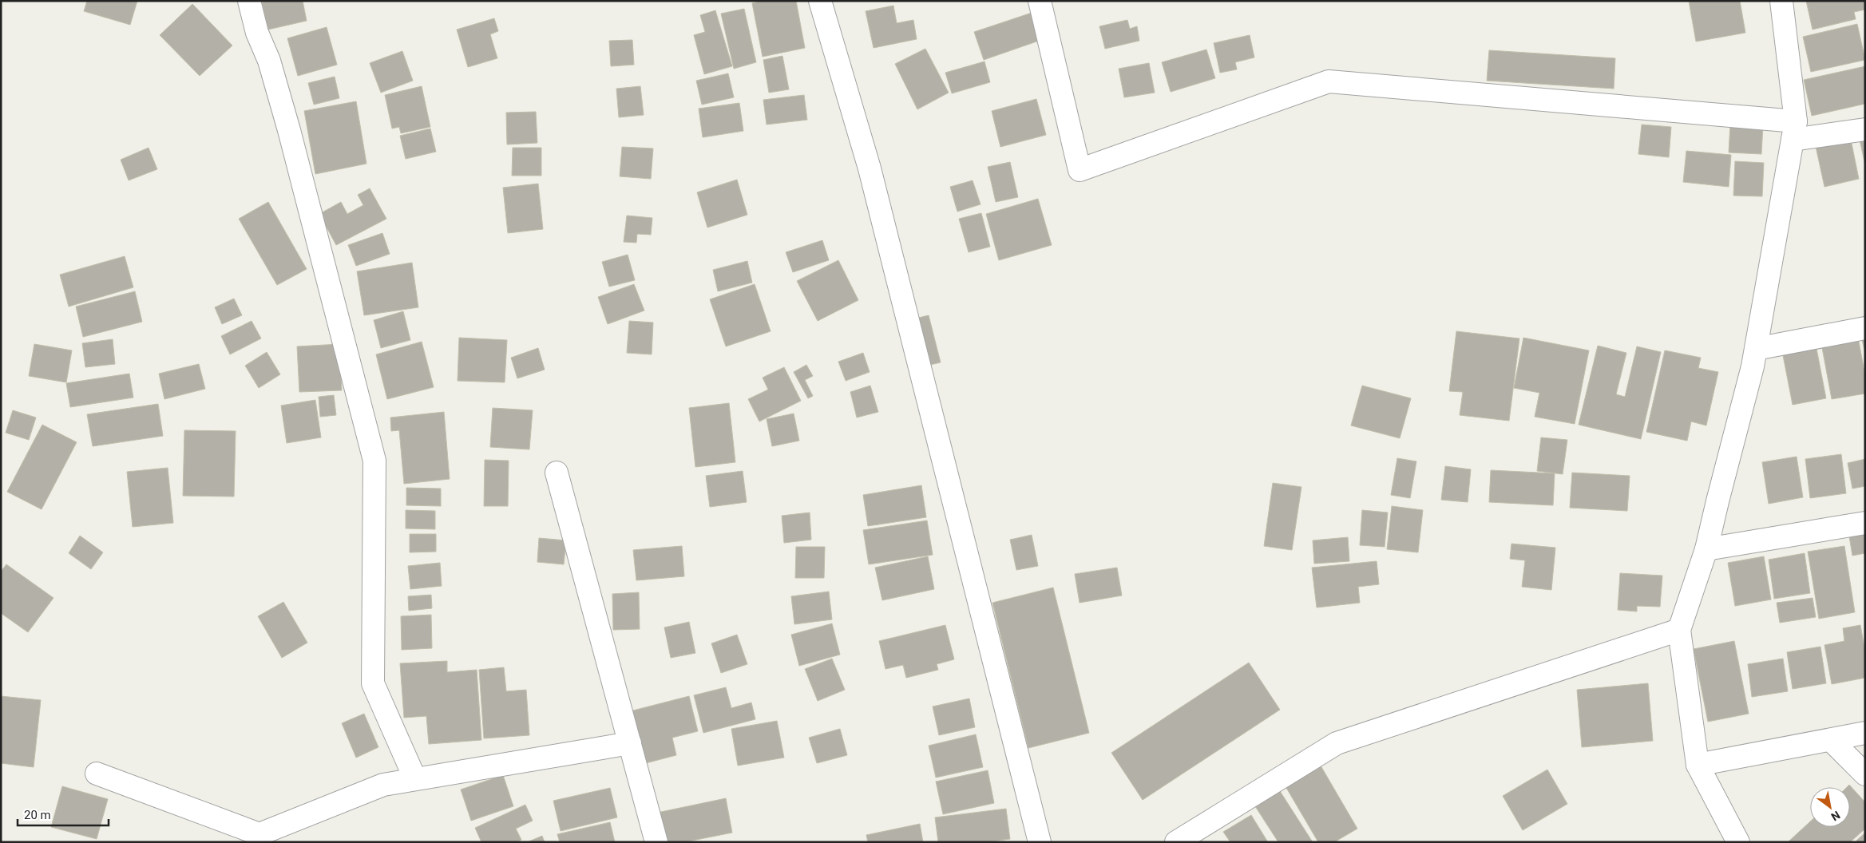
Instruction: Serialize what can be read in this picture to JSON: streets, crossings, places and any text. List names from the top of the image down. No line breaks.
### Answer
{"scale_bar":"20 m","north":"bottom right"}
